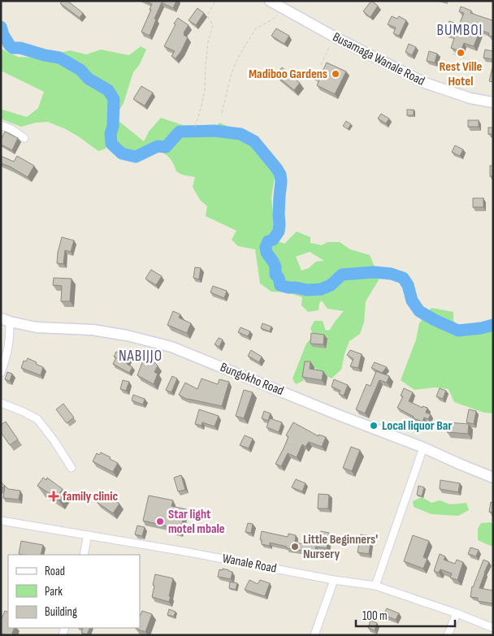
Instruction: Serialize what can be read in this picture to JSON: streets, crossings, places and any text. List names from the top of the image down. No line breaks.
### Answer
{"streets":{"street":["Busamaga Wanale Road","Bungokho Road","Wanale Road"]},"districts":["BUMBOI","NABIJJO"],"places":{"other":["Rest Ville Hotel","Madiboo Gardens","Local liquor Bar","Star light motel mbale","Little Beginners' Nursery"],"health":["family clinic"]},"legend":["Road","Park","Building"],"scale_bar":"100 m"}
